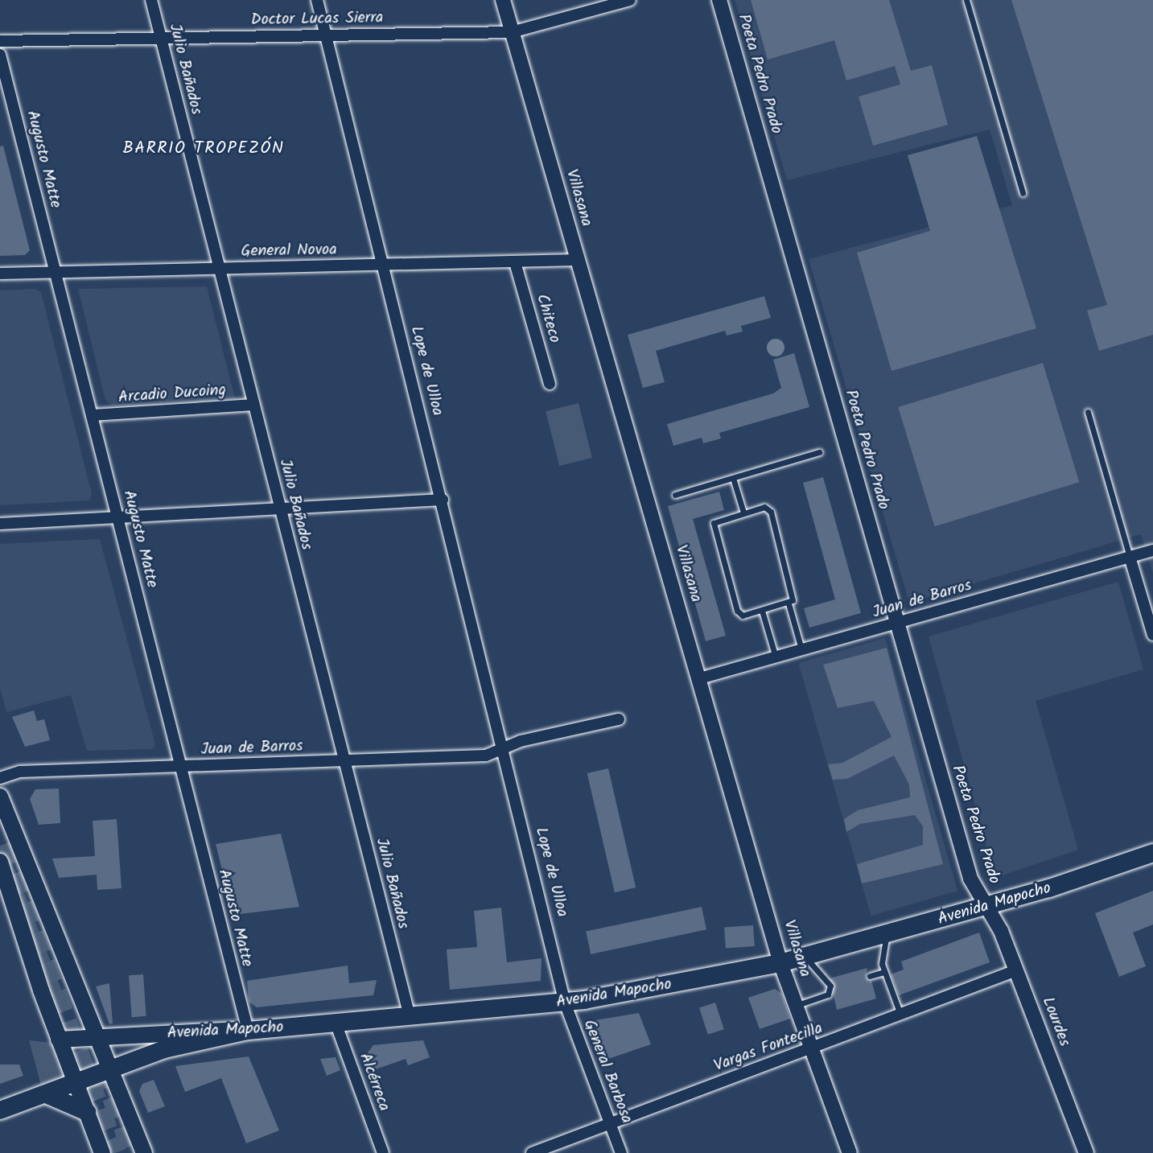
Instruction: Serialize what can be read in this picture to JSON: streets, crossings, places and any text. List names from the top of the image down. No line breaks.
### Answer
{"streets":{"main road":["Avenida Mapocho"],"street":["Doctor Lucas Sierra","Julio Bañados","Poeta Pedro Prado","Augusto Matte","Villasana","General Novoa","Chiteco","Lope de Ulloa","Arcadio Ducoing","Juan de Barros","Lourdes","Vargas Fontecilla","General Barbosa","Alcérreca"]},"crossings":[["Doctor Lucas Sierra","Julio Bañados"],["Doctor Lucas Sierra","Villasana"],["Doctor Lucas Sierra","Lope de Ulloa"],["Julio Bañados","General Novoa"],["Julio Bañados","Arcadio Ducoing"],["Julio Bañados","Juan de Barros"],["Julio Bañados","Avenida Mapocho"],["Poeta Pedro Prado","Juan de Barros"],["Poeta Pedro Prado","Avenida Mapocho"],["Poeta Pedro Prado","Lourdes"],["Augusto Matte","General Novoa"],["Augusto Matte","Arcadio Ducoing"],["Augusto Matte","Juan de Barros"],["Augusto Matte","Avenida Mapocho"],["Villasana","General Novoa"],["Villasana","Juan de Barros"],["Villasana","Avenida Mapocho"],["Villasana","Vargas Fontecilla"],["General Novoa","Chiteco"],["General Novoa","Lope de Ulloa"],["Lope de Ulloa","Juan de Barros"],["Lope de Ulloa","Avenida Mapocho"],["Lope de Ulloa","General Barbosa"],["Avenida Mapocho","Lourdes"],["Avenida Mapocho","General Barbosa"],["Avenida Mapocho","Alcérreca"],["Lourdes","Vargas Fontecilla"],["Vargas Fontecilla","General Barbosa"]],"districts":["BARRIO TROPEZÓN"]}
